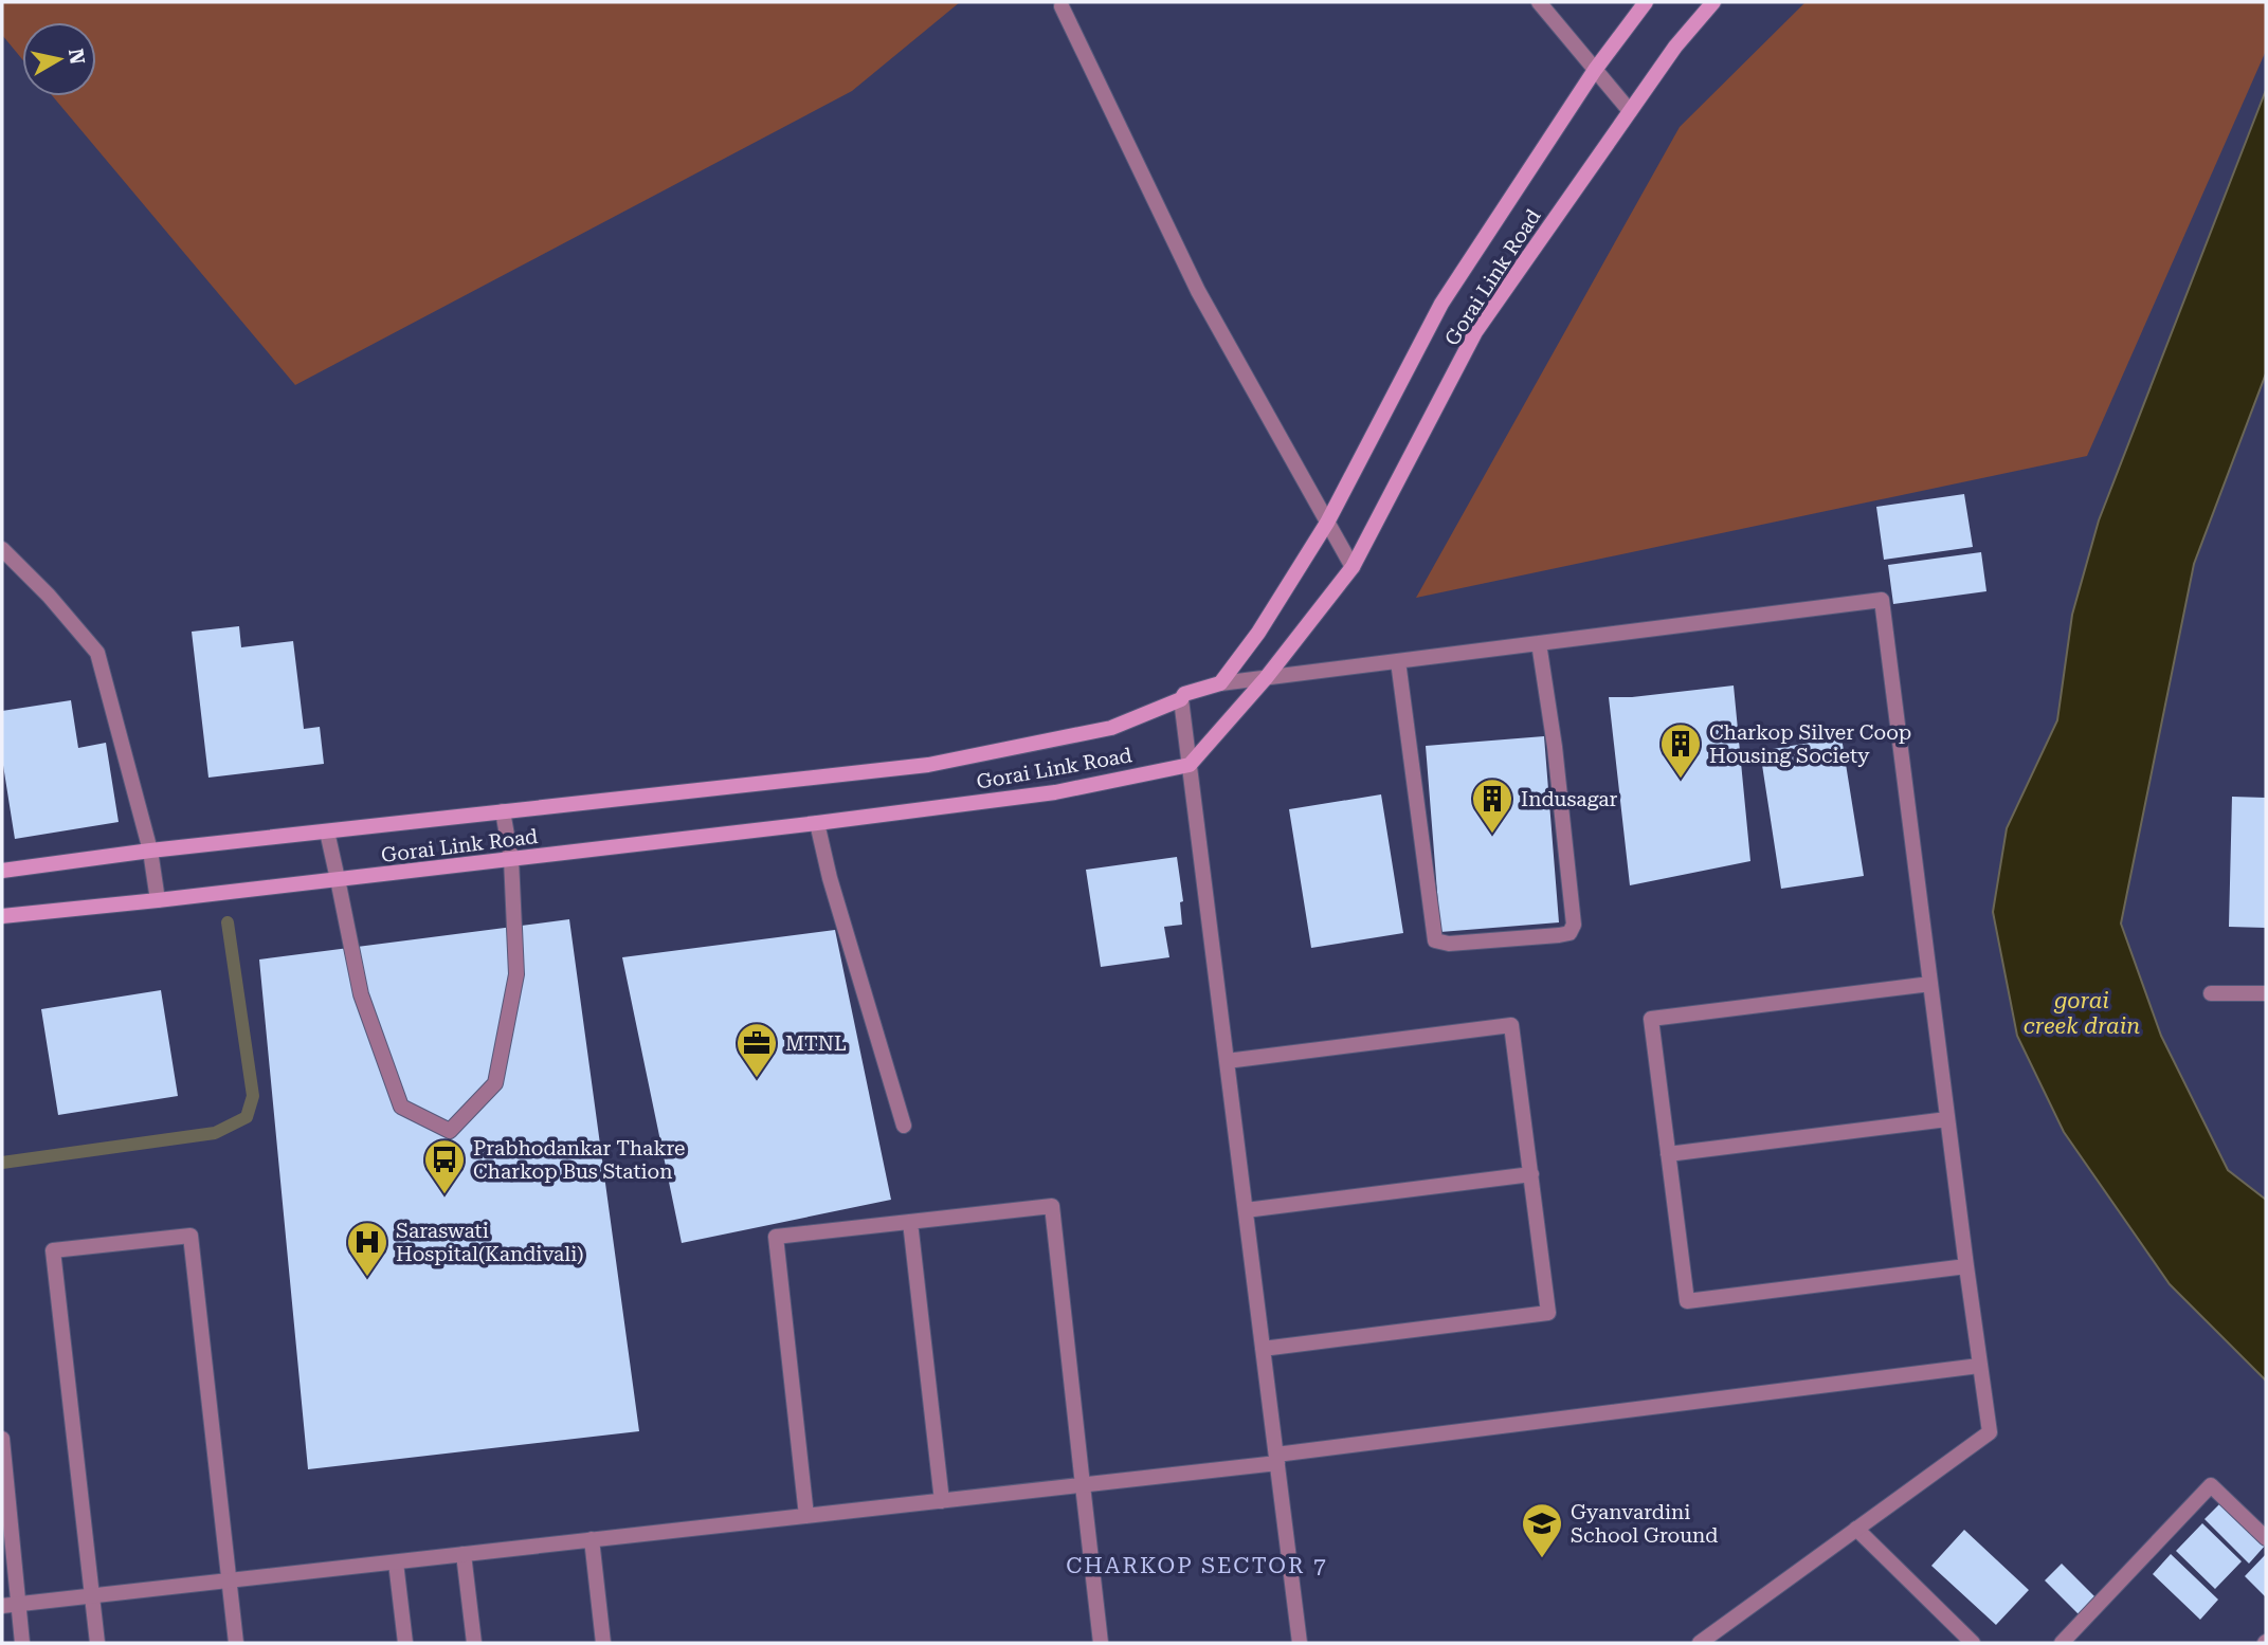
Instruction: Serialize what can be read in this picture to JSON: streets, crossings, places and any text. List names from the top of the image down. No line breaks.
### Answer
{"streets":{"main road":["Gorai Link Road"]},"districts":["CHARKOP SECTOR 7"],"water":["gorai creek drain"],"places":{"building":["Charkop Silver Coop Housing Society","Indusagar"],"office":["MTNL"],"bus stop":["Prabhodankar Thakre Charkop Bus Station"],"hospital":["Saraswati Hospital(Kandivali)"],"school or university":["Gyanvardini School Ground"]},"north":"right"}
